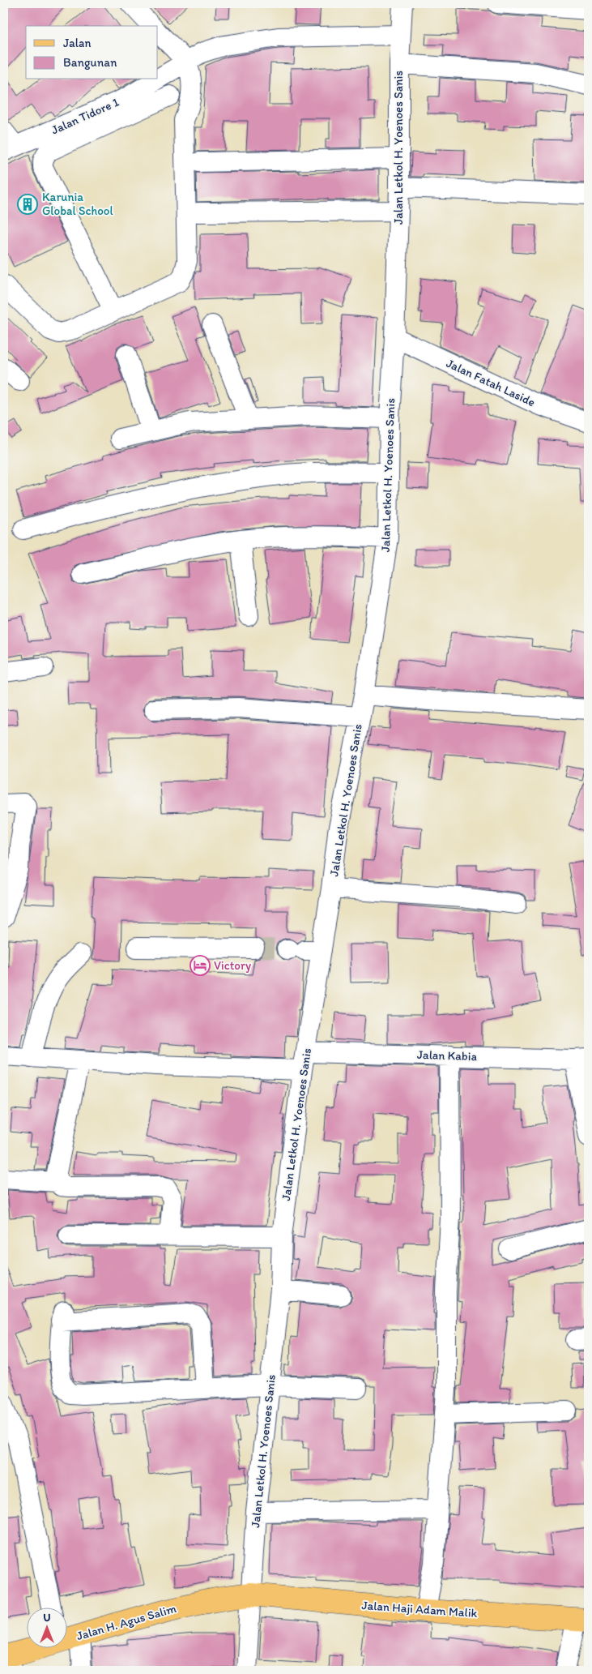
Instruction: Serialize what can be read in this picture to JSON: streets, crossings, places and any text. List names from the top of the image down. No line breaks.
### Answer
{"streets":{"main road":["Jalan Haji Adam Malik","Jalan H. Agus Salim"],"street":["Jalan Tidore 1","Jalan Letkol H. Yoenoes Sanis","Jalan Fatah Laside","Jalan Kabia"]},"crossings":[["Jalan Tidore 1","Jalan Letkol H. Yoenoes Sanis"],["Jalan Letkol H. Yoenoes Sanis","Jalan Fatah Laside"],["Jalan Letkol H. Yoenoes Sanis","Jalan Kabia"],["Jalan Letkol H. Yoenoes Sanis","Jalan Haji Adam Malik"],["Jalan Letkol H. Yoenoes Sanis","Jalan H. Agus Salim"],["Jalan Haji Adam Malik","Jalan H. Agus Salim"]],"places":{"building":["Karunia Global School"],"hotel":["Victory"]},"legend":["Jalan","Bangunan"],"north":"top"}
